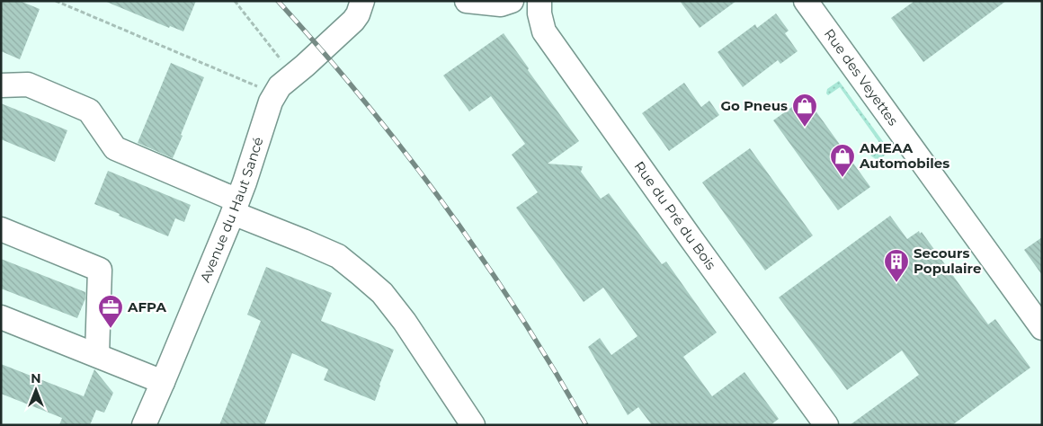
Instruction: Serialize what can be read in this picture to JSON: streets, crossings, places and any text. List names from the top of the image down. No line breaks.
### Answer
{"streets":{"street":["Rue des Veyettes","Avenue du Haut Sancé","Rue du Pré du Bois"]},"places":{"shop":["Go Pneus","AMEAA Automobiles"],"building":["Secours Populaire"],"office":["AFPA"]},"north":"top"}
